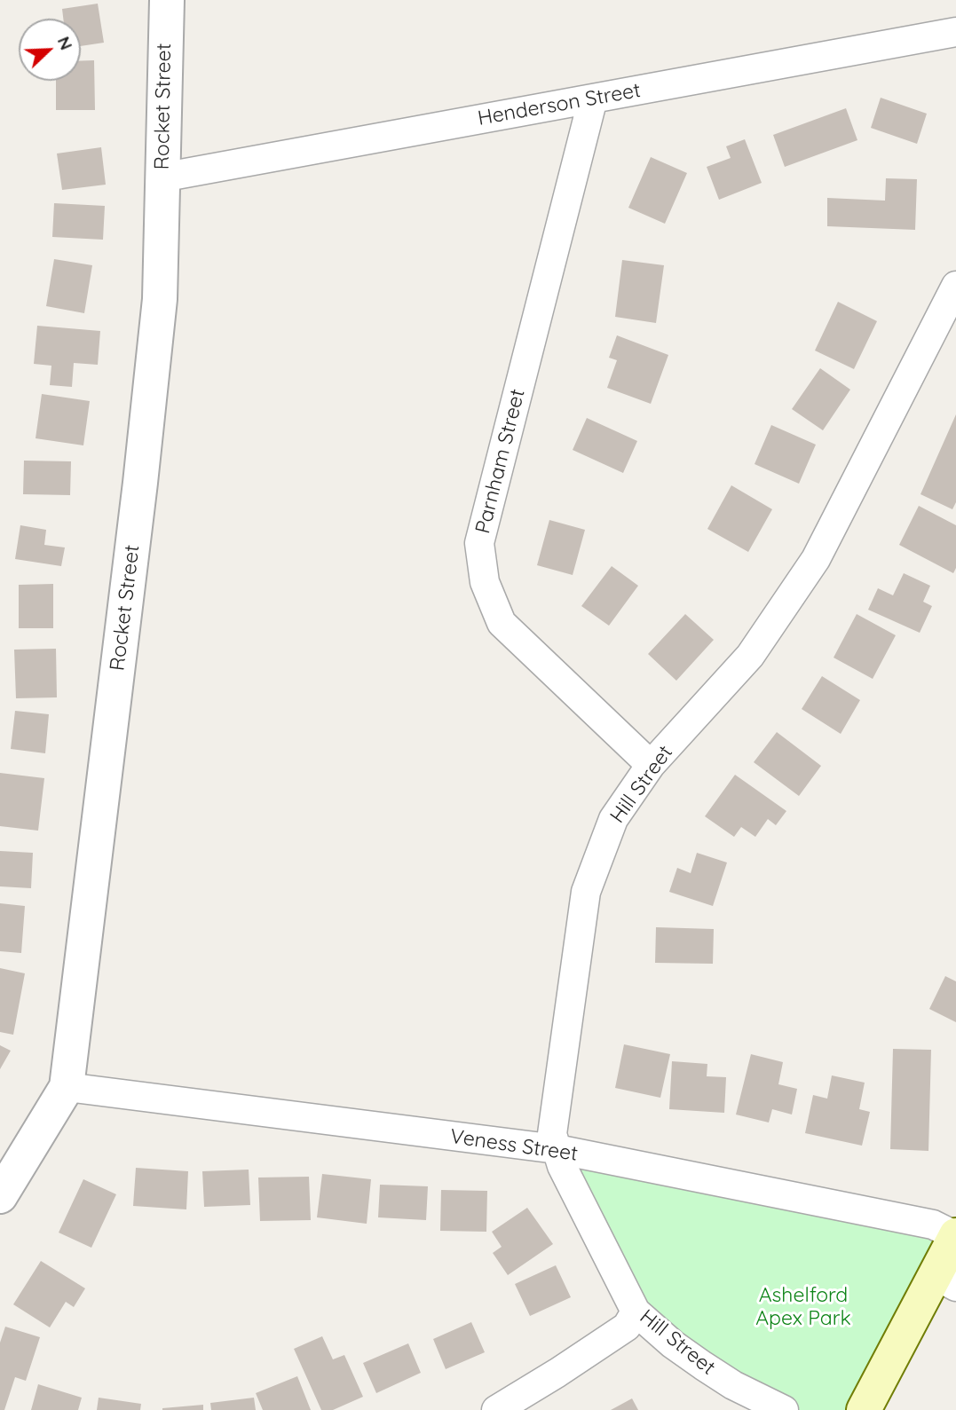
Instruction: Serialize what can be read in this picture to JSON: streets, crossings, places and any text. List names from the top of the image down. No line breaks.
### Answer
{"streets":{"street":["Henderson Street","Rocket Street","Parnham Street","Hill Street","Veness Street"]},"crossings":[["Henderson Street","Rocket Street"],["Henderson Street","Parnham Street"],["Rocket Street","Veness Street"],["Parnham Street","Hill Street"],["Hill Street","Veness Street"]],"parks":["Ashelford Apex Park"],"north":"top right"}
